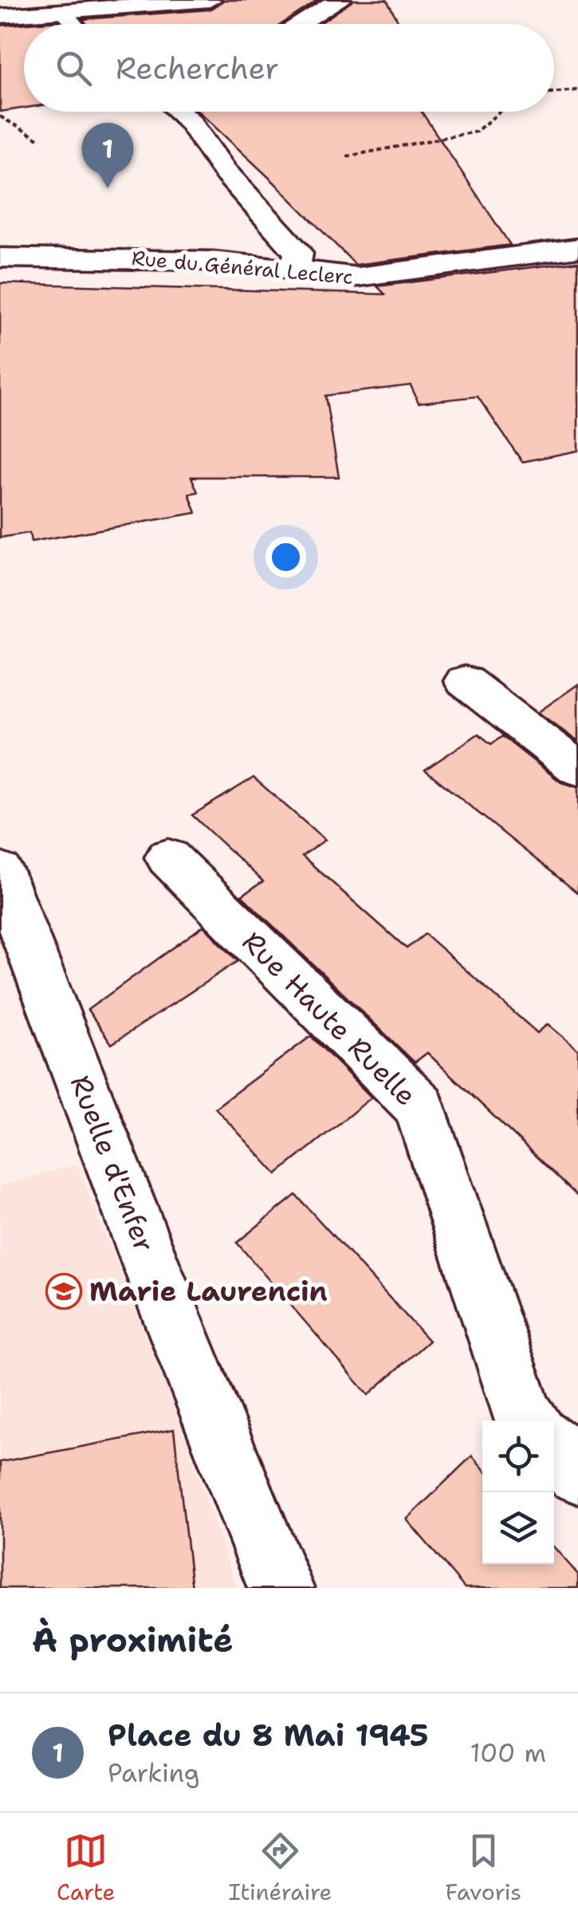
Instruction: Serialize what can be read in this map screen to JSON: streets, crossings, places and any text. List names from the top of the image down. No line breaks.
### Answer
{"streets":{"street":["Rue du Général Leclerc","Rue Haute Ruelle","Ruelle d'Enfer"]},"places":{"school or university":["Marie Laurencin"]},"page":{"search":"Rechercher","pins":"1","heading":"À proximité","list":[{"mark":"1","name":"Place du 8 Mai 1945","note":"Parking","value":"100 m"}],"nav":["Carte","Itinéraire","Favoris"]}}
